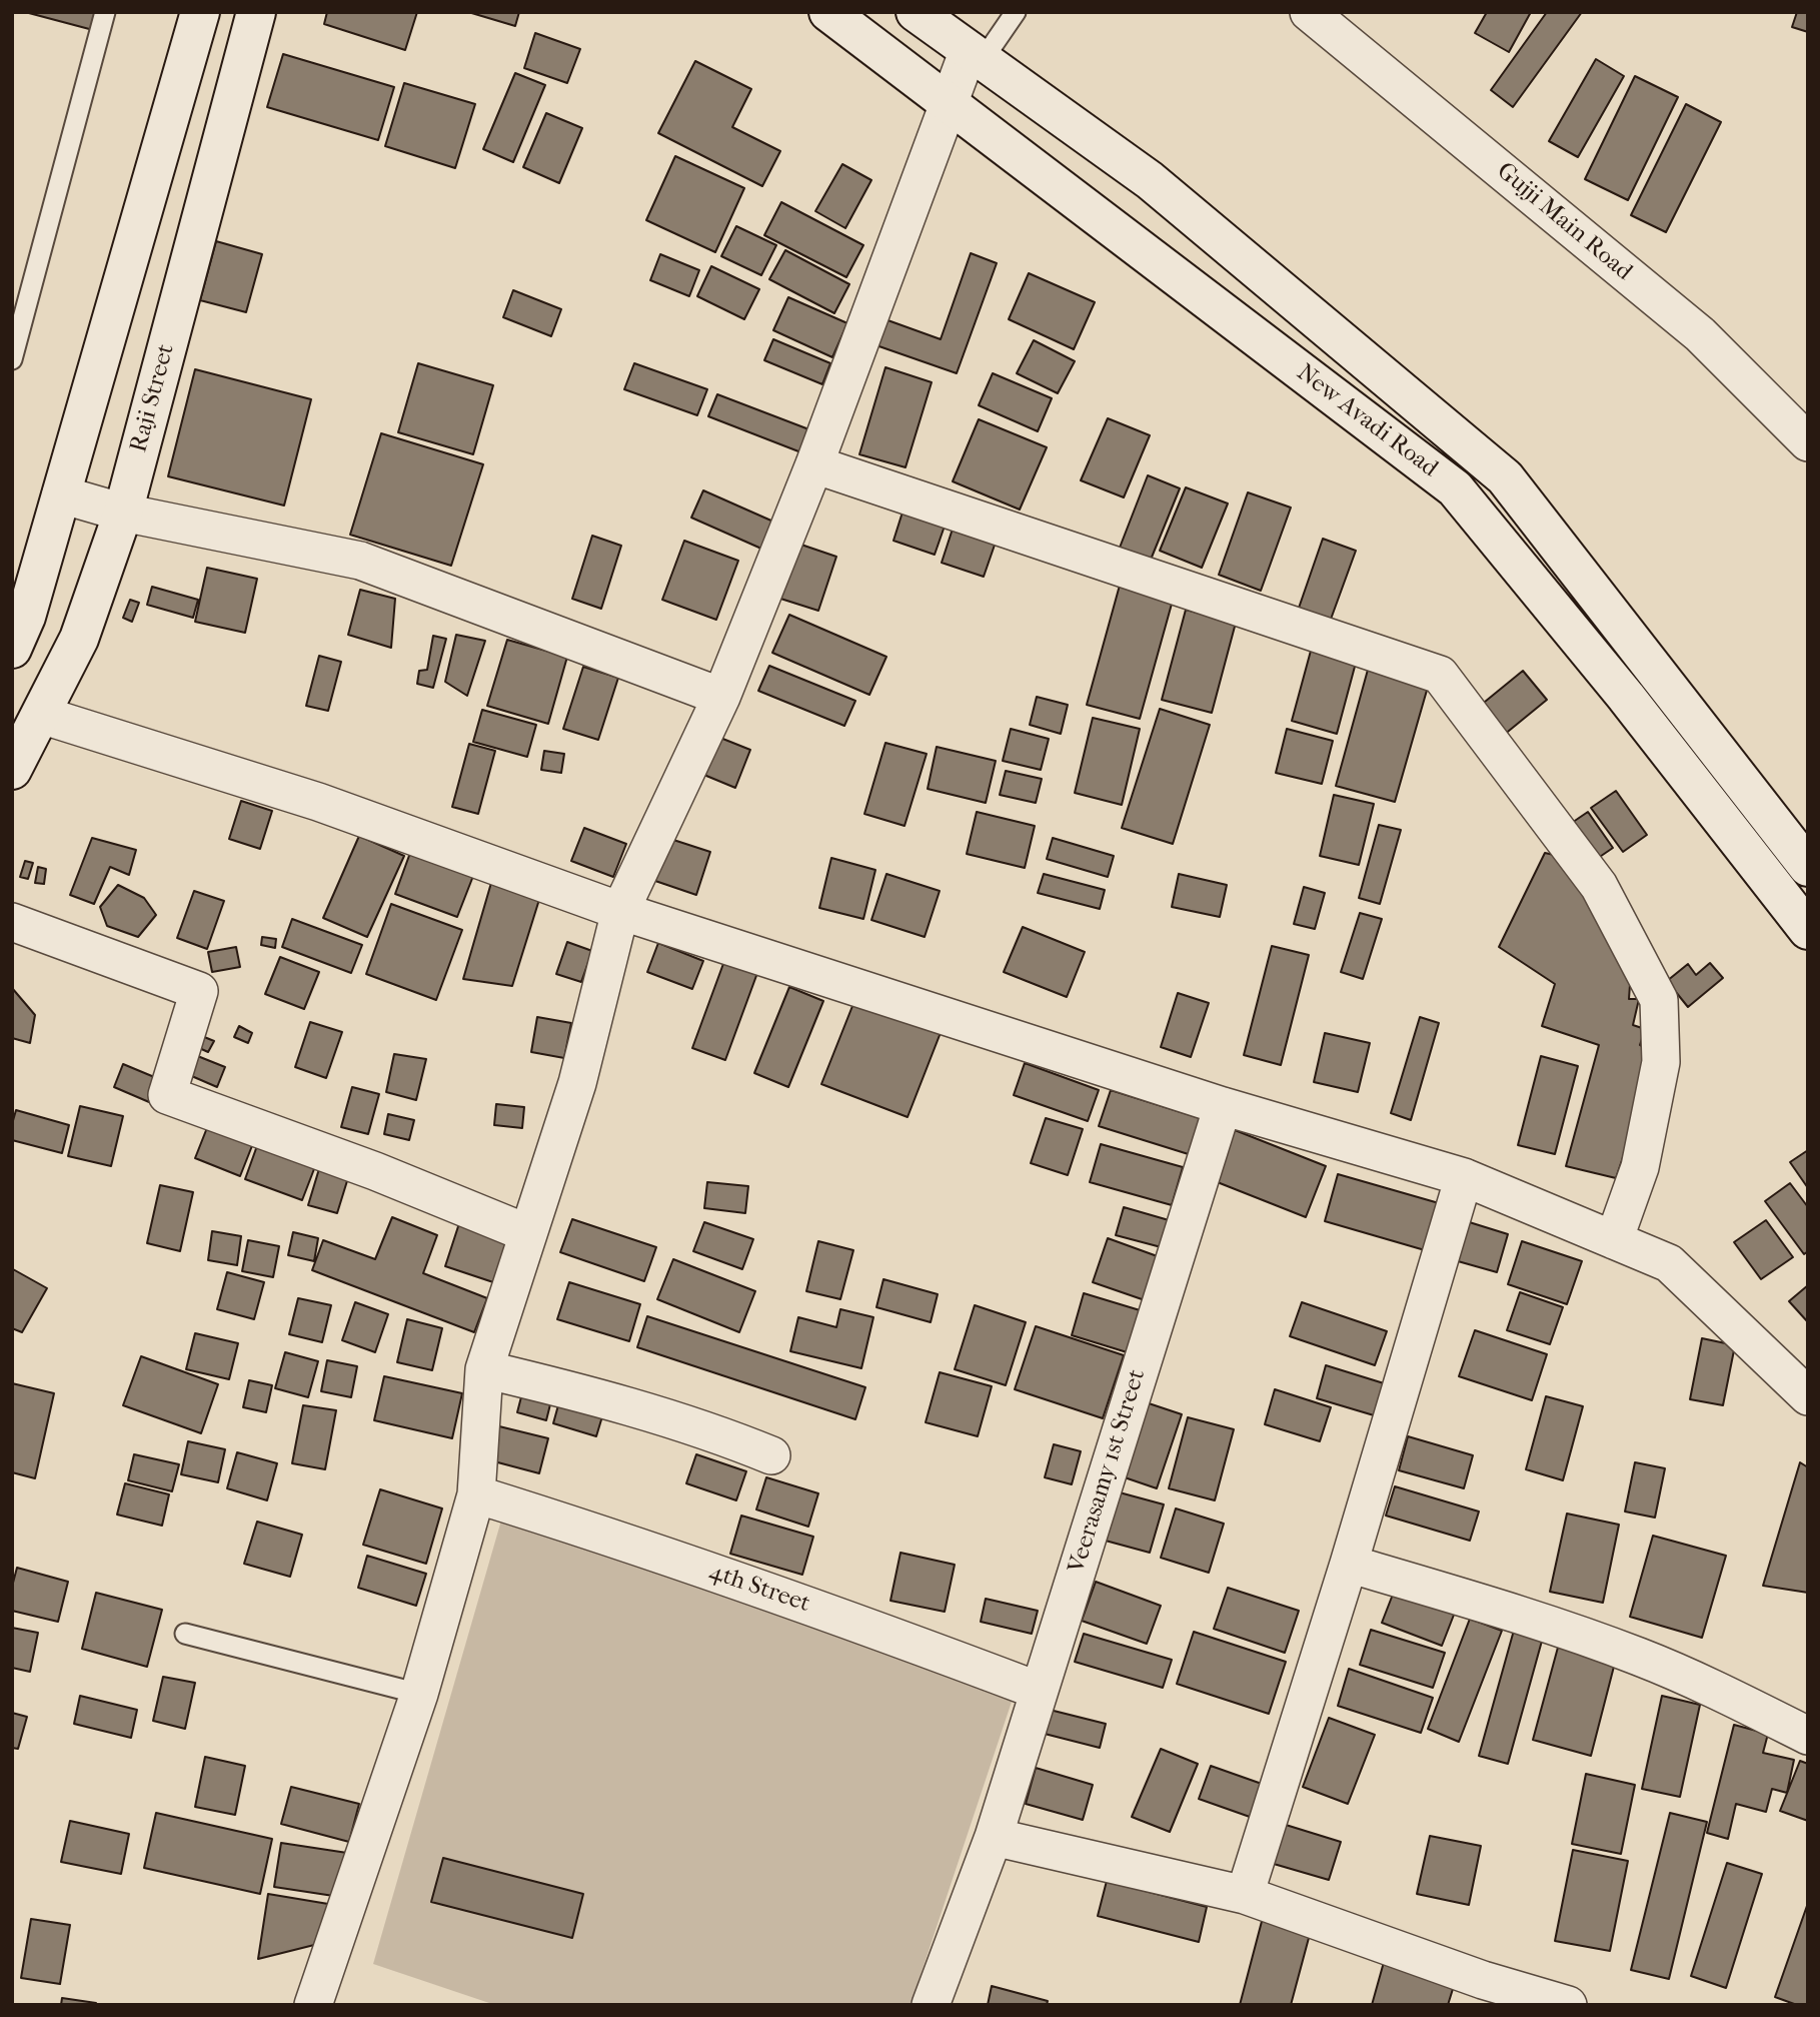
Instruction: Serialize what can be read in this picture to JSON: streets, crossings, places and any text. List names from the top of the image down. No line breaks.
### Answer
{"streets":{"main road":["Raji Street","New Avadi Road"],"street":["Gujji Main Road","Veerasamy 1st Street","4th Street"]},"crossings":[["Veerasamy 1st Street","4th Street"]]}
